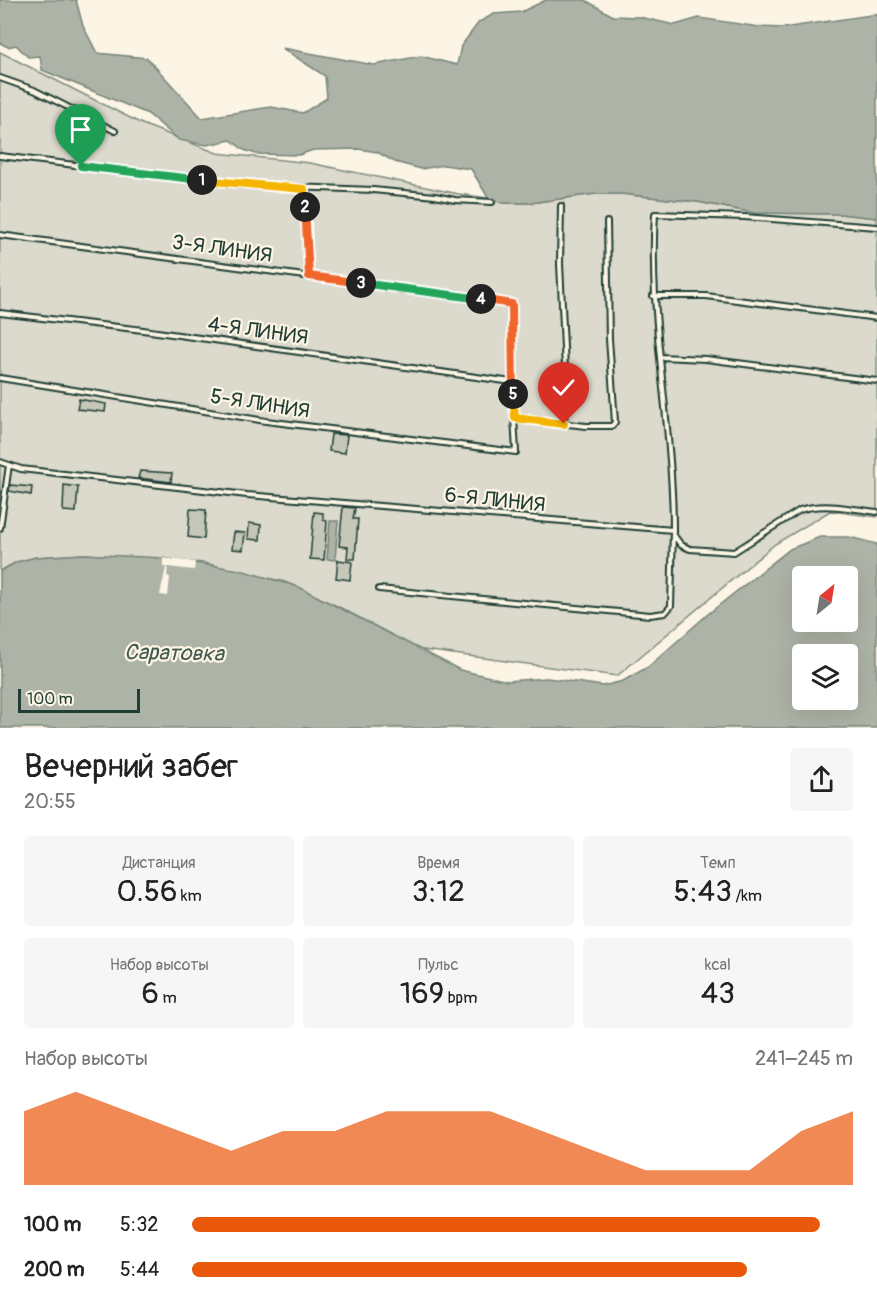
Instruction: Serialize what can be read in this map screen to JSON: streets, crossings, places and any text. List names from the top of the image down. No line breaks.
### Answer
{"streets":{"lane":["3-Я ЛИНИЯ","4-Я ЛИНИЯ","5-Я ЛИНИЯ","6-Я ЛИНИЯ"]},"crossings":[["3-Я ЛИНИЯ","4-Я ЛИНИЯ"]],"water":["Саратовка"],"scale_bar":"100 m","north":"top right","page":{"pins":["1","2","3","4","5"],"scale":"100 m","heading":["Вечерний забег","20:55"],"stats":[["Дистанция","0.56 km"],["Время","3:12"],["Темп","5:43 /km"],["Набор высоты","6 m"],["Пульс","169 bpm"],["kcal","43"]],"chart":["Набор высоты","241–245 m"],"list":[{"name":"100 m","note":"5:32"},{"name":"200 m","note":"5:44"}]}}
